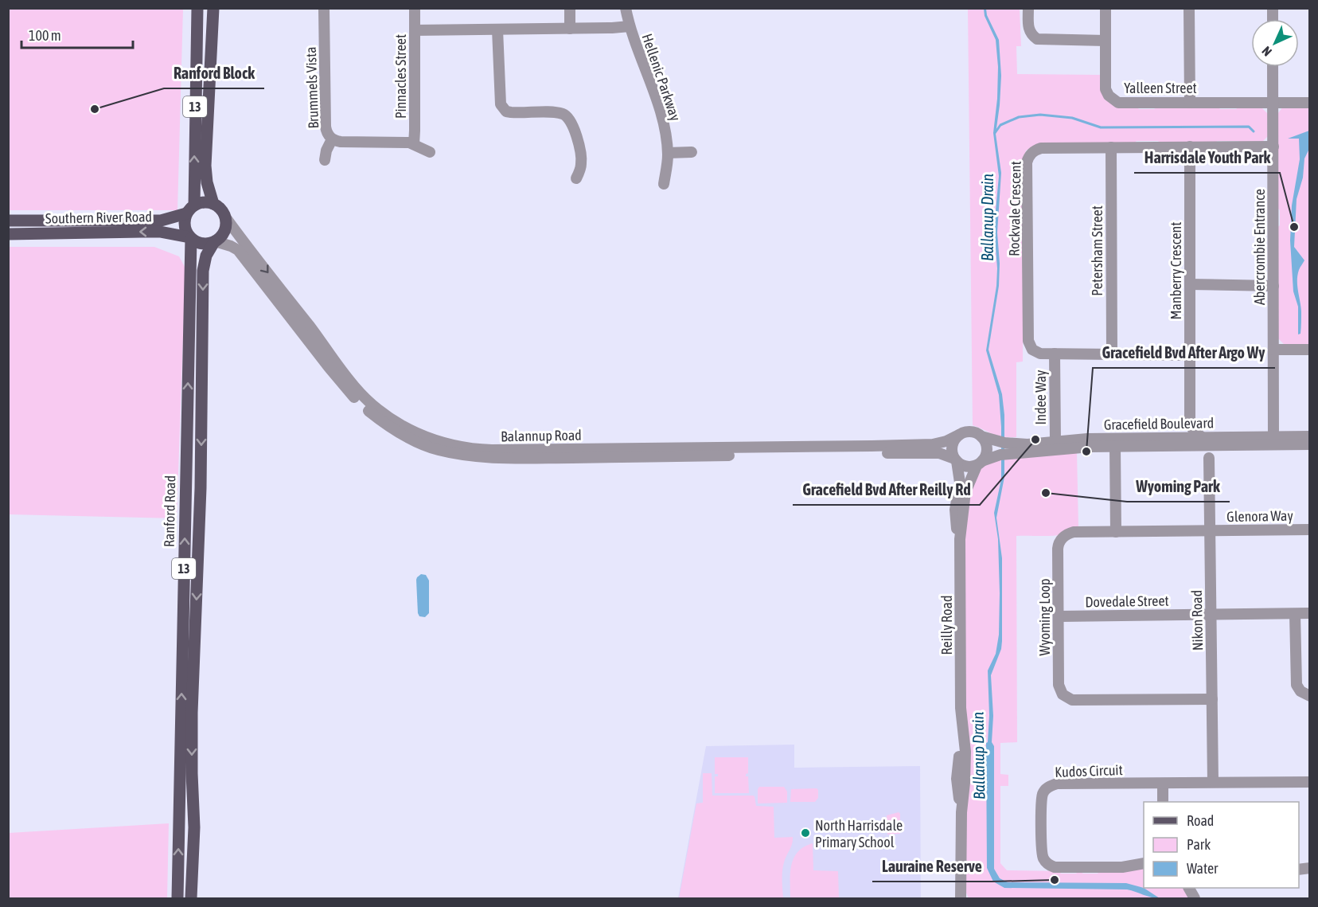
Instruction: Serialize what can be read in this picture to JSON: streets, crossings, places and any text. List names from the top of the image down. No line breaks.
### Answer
{"streets":{"main road":["13","Southern River Road","Ranford Road"],"street":["Pinnacles Street","Hellenic Parkway","Brummels Vista","Yalleen Street","Rockvale Crescent","Abercrombie Entrance","Petersham Street","Manberry Crescent","Indee Way","Gracefield Boulevard","Balannup Road","Glenora Way","Dovedale Street","Wyoming Loop","Nikon Road","Reilly Road","Kudos Circuit"]},"crossings":[["Pinnacles Street","Brummels Vista"],["Yalleen Street","Abercrombie Entrance"],["13","Southern River Road"],["13","Balannup Road"],["13","Ranford Road"],["Rockvale Crescent","Abercrombie Entrance"],["Rockvale Crescent","Petersham Street"],["Rockvale Crescent","Manberry Crescent"],["Rockvale Crescent","Indee Way"],["Southern River Road","Balannup Road"],["Southern River Road","Ranford Road"],["Abercrombie Entrance","Gracefield Boulevard"],["Indee Way","Gracefield Boulevard"],["Gracefield Boulevard","Balannup Road"],["Gracefield Boulevard","Reilly Road"],["Balannup Road","Ranford Road"],["Balannup Road","Reilly Road"],["Glenora Way","Wyoming Loop"],["Glenora Way","Nikon Road"],["Dovedale Street","Wyoming Loop"],["Dovedale Street","Nikon Road"],["Wyoming Loop","Nikon Road"],["Nikon Road","Kudos Circuit"]],"water":["Ballanup Drain"],"places":["Ranford Block","Harrisdale Youth Park","Gracefield Bvd After Reilly Rd","Gracefield Bvd After Argo Wy","Wyoming Park","North Harrisdale Primary School","Lauraine Reserve"],"legend":["Road","Park","Water"],"scale_bar":"100 m","north":"bottom left"}
